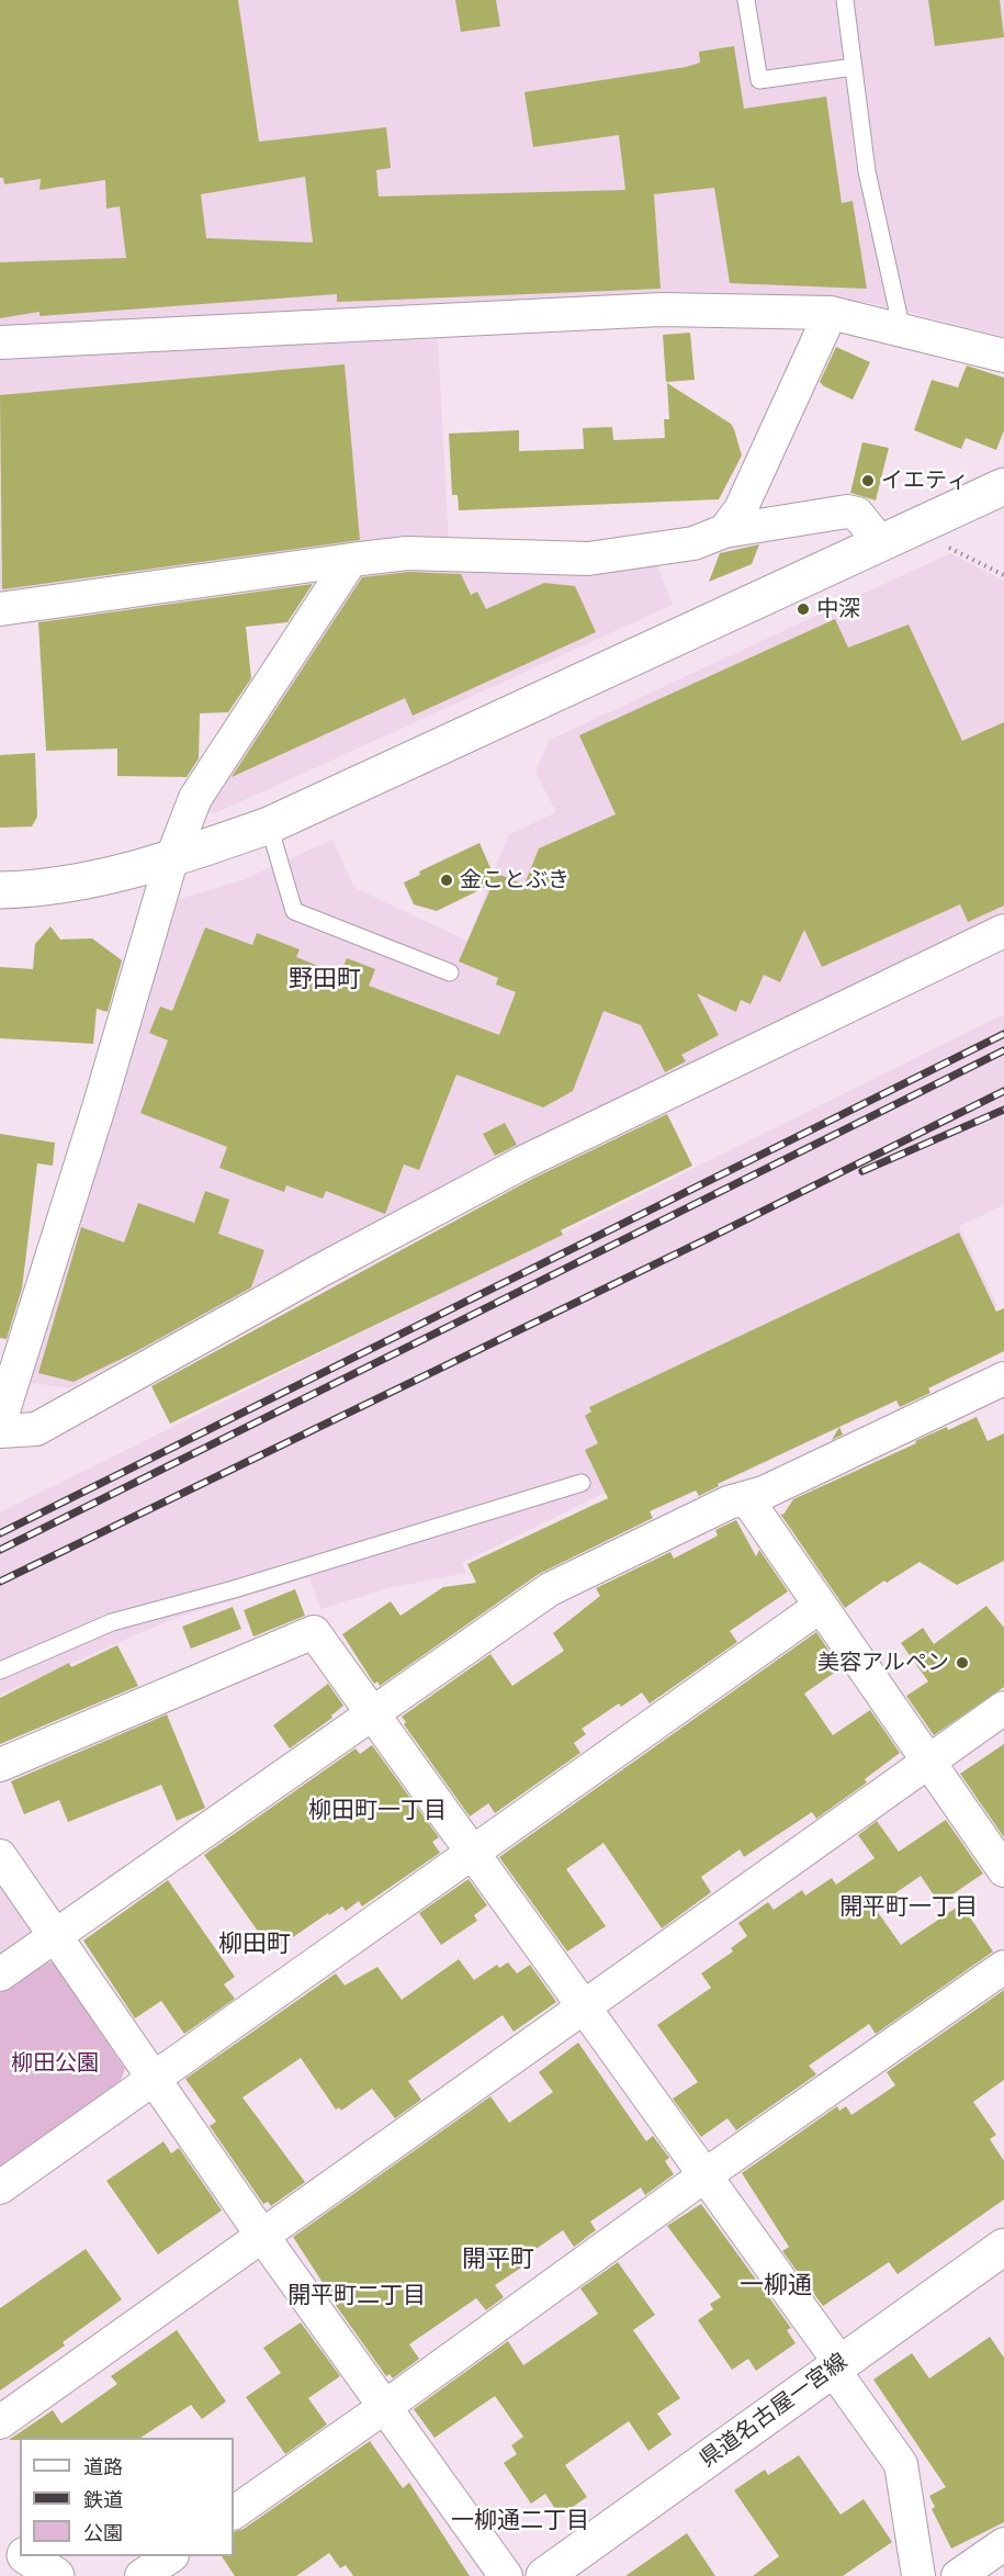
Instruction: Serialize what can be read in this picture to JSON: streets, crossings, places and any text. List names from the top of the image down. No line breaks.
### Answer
{"streets":{"street":["県道名古屋一宮線"]},"districts":["野田町","柳田町一丁目","開平町一丁目","柳田町","開平町","一柳通","開平町二丁目","一柳通二丁目"],"parks":["柳田公園"],"places":["イエティ","中深","金ことぶき","美容アルペン"],"legend":["道路","鉄道","公園"]}
